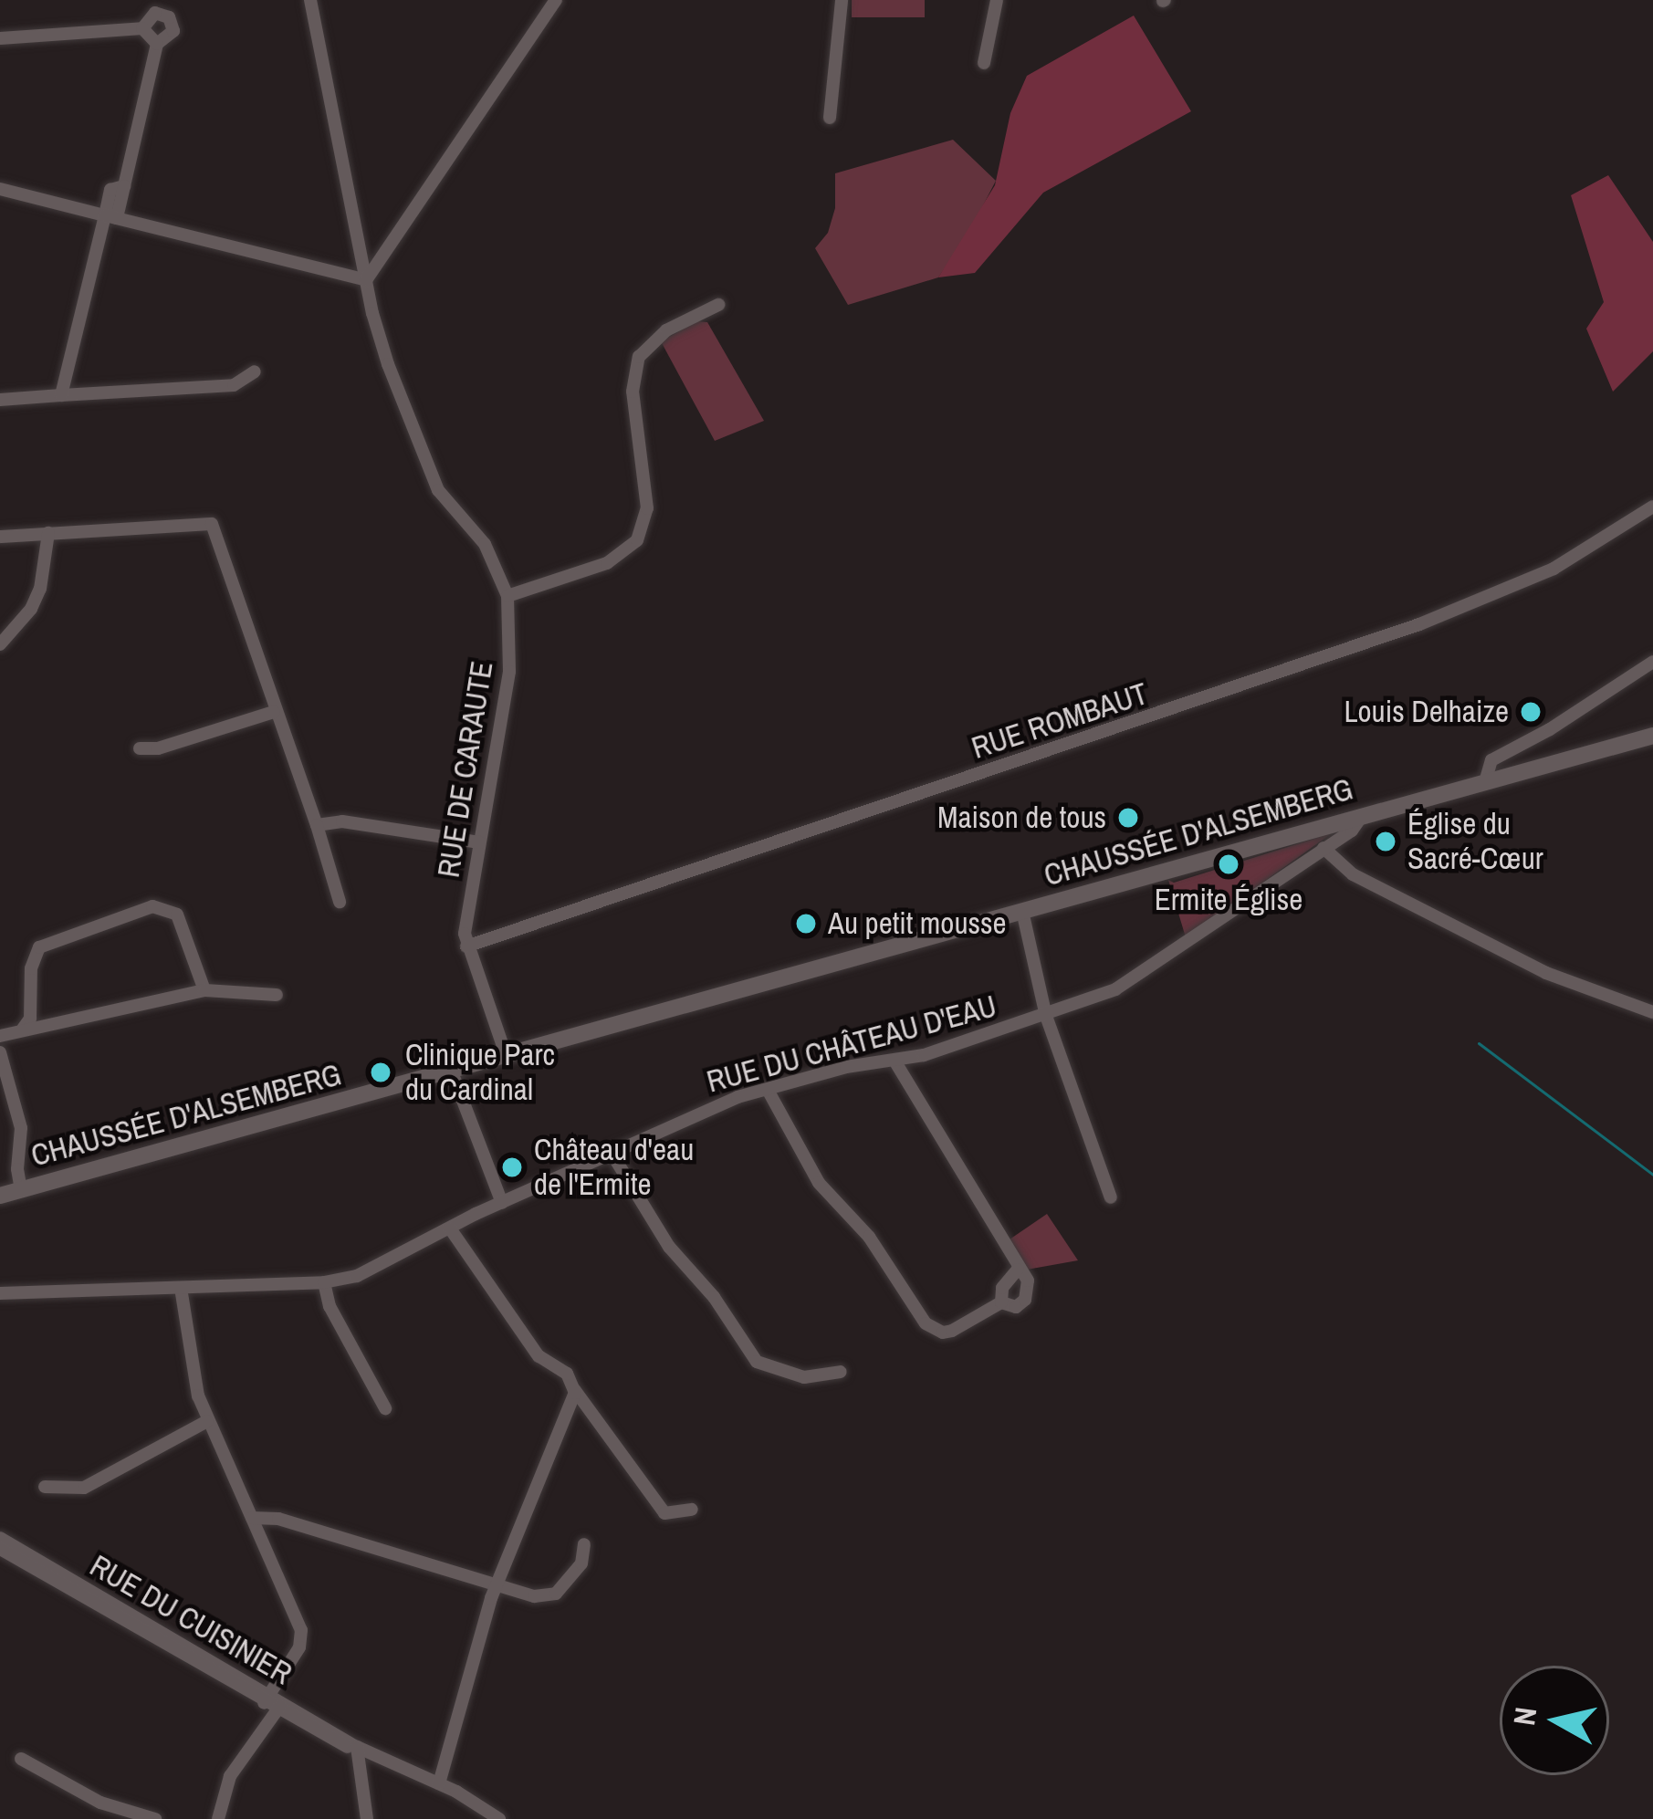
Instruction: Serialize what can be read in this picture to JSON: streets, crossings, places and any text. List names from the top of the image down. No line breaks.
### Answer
{"streets":{"main road":["CHAUSSÉE D'ALSEMBERG"],"street":["RUE ROMBAUT","RUE DE CARAUTE","RUE DU CHÂTEAU D'EAU","RUE DU CUISINIER"]},"crossings":[["RUE ROMBAUT","RUE DE CARAUTE"],["RUE DE CARAUTE","CHAUSSÉE D'ALSEMBERG"],["CHAUSSÉE D'ALSEMBERG","RUE DU CHÂTEAU D'EAU"]],"places":["Louis Delhaize","Maison de tous","Église du Sacré-Cœur","Ermite Église","Au petit mousse","Clinique Parc du Cardinal","Château d'eau de l'Ermite"],"north":"left"}
